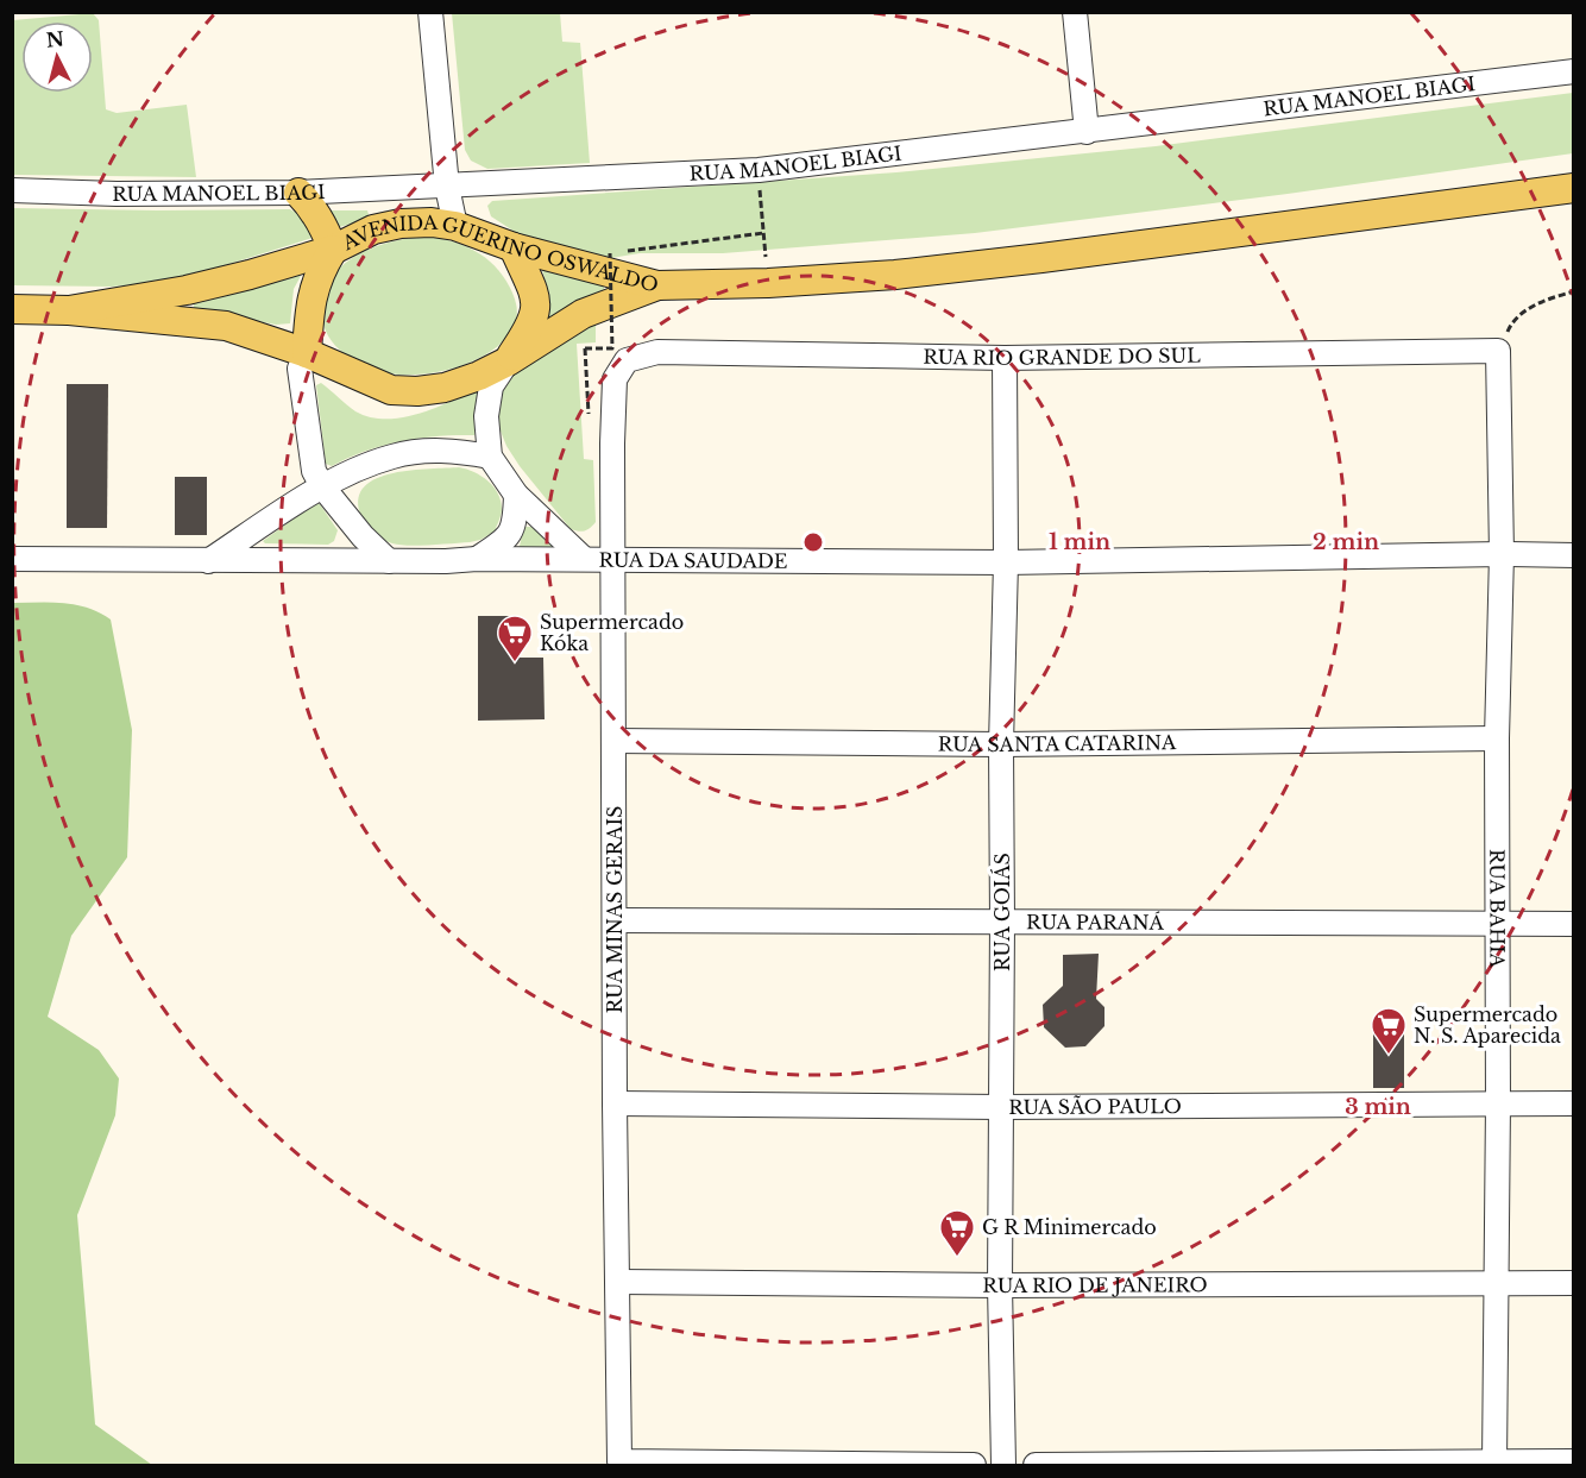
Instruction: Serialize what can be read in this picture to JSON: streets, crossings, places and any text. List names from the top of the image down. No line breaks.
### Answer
{"streets":{"main road":["AVENIDA GUERINO OSWALDO"],"street":["RUA MANOEL BIAGI","RUA RIO GRANDE DO SUL","RUA DA SAUDADE","RUA SANTA CATARINA","RUA BAHIA","RUA MINAS GERAIS","RUA GOIÁS","RUA PARANÁ","RUA SÃO PAULO","RUA RIO DE JANEIRO"]},"crossings":[["RUA RIO GRANDE DO SUL","RUA BAHIA"],["RUA RIO GRANDE DO SUL","RUA MINAS GERAIS"],["RUA RIO GRANDE DO SUL","RUA GOIÁS"],["RUA DA SAUDADE","RUA BAHIA"],["RUA DA SAUDADE","RUA MINAS GERAIS"],["RUA DA SAUDADE","RUA GOIÁS"],["RUA SANTA CATARINA","RUA BAHIA"],["RUA SANTA CATARINA","RUA MINAS GERAIS"],["RUA SANTA CATARINA","RUA GOIÁS"],["RUA BAHIA","RUA PARANÁ"],["RUA BAHIA","RUA SÃO PAULO"],["RUA BAHIA","RUA RIO DE JANEIRO"],["RUA MINAS GERAIS","RUA PARANÁ"],["RUA MINAS GERAIS","RUA SÃO PAULO"],["RUA MINAS GERAIS","RUA RIO DE JANEIRO"],["RUA GOIÁS","RUA PARANÁ"],["RUA GOIÁS","RUA SÃO PAULO"],["RUA GOIÁS","RUA RIO DE JANEIRO"]],"places":{"supermarket":["Supermercado Kóka","Supermercado N. S. Aparecida","G R Minimercado"]},"north":"top","rings":["1 min","2 min","3 min"]}
